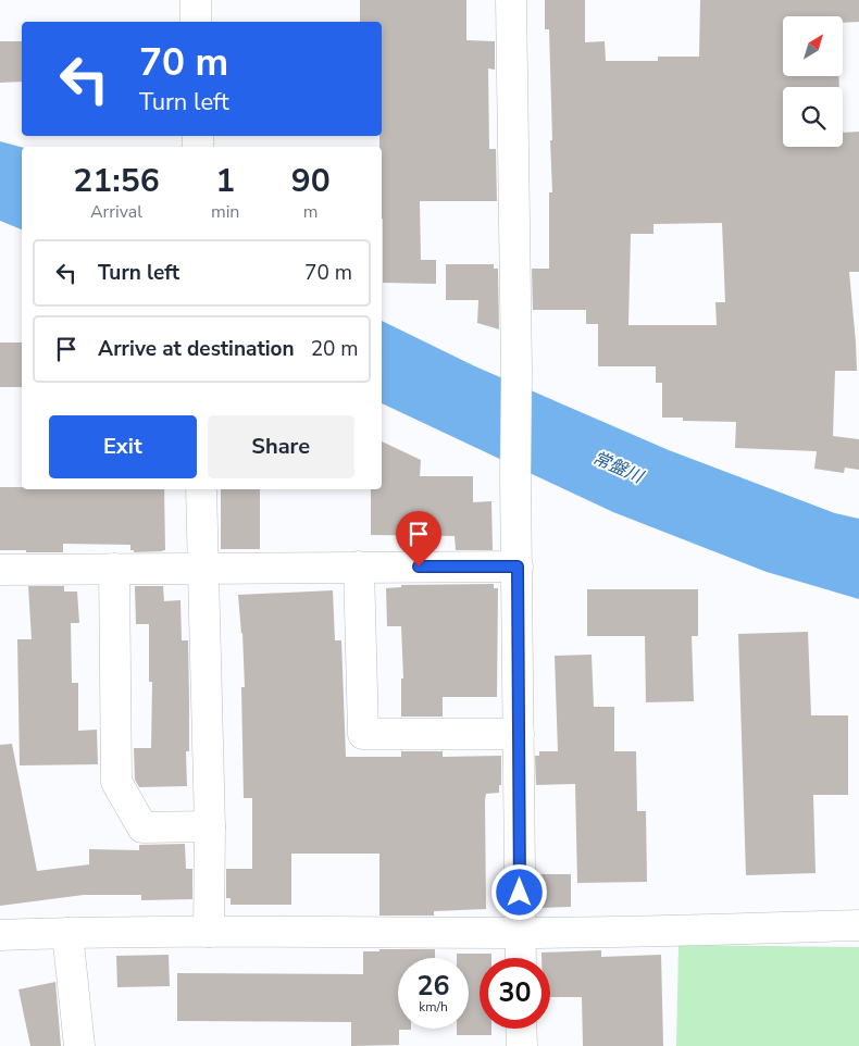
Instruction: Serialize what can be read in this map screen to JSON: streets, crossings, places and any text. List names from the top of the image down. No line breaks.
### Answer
{"water":["常盤川"],"north":"top right","page":{"turn":["70 m","Turn left"],"eta":["21:56","Arrival","1","min","90","m"],"list":[{"name":"Turn left","value":"70 m"},{"name":"Arrive at destination","value":"20 m"}],"buttons":["Exit","Share"],"speed":"26 km/h","limit":"30"}}
